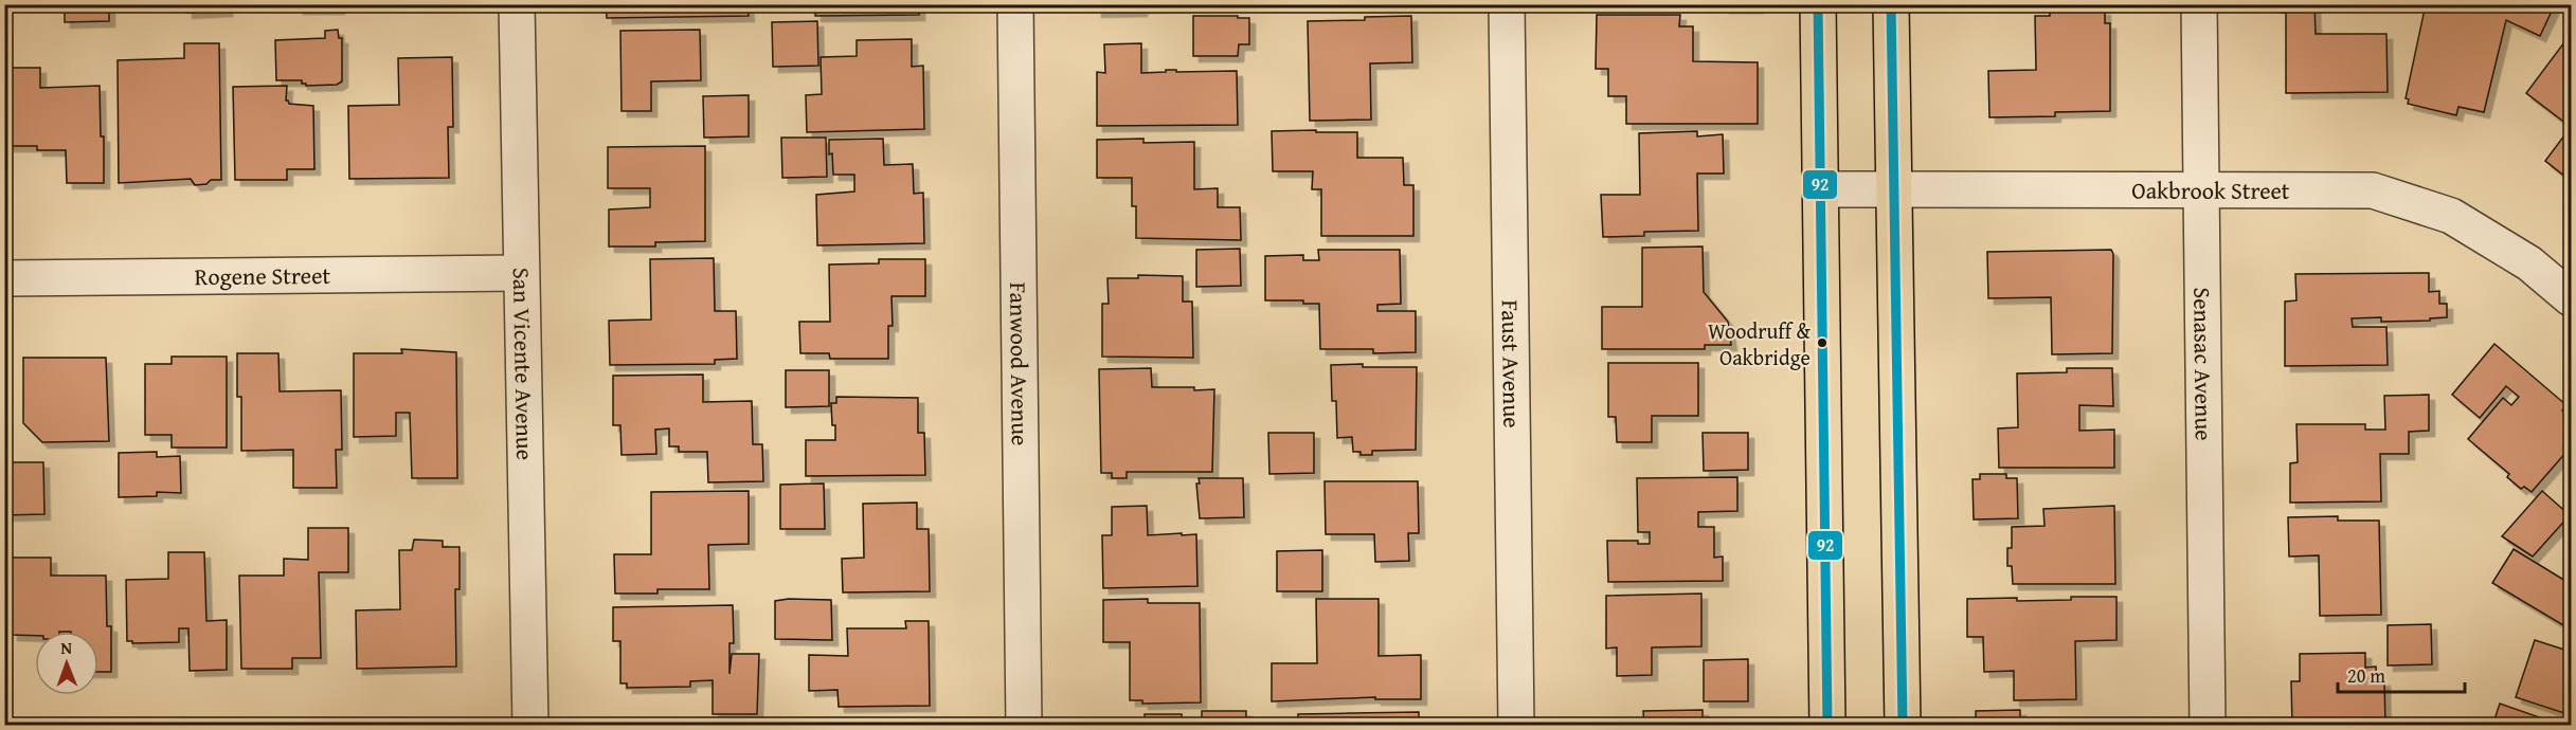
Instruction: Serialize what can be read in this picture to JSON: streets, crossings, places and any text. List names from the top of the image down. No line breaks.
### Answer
{"streets":{"street":["Oakbrook Street","Rogene Street","San Vicente Avenue","Fanwood Avenue","Faust Avenue","Senasac Avenue"]},"crossings":[["Oakbrook Street","Senasac Avenue"],["Rogene Street","San Vicente Avenue"]],"places":["Woodruff & Oakbridge"],"lines":["transit line 92"],"scale_bar":"20 m","north":"top"}
